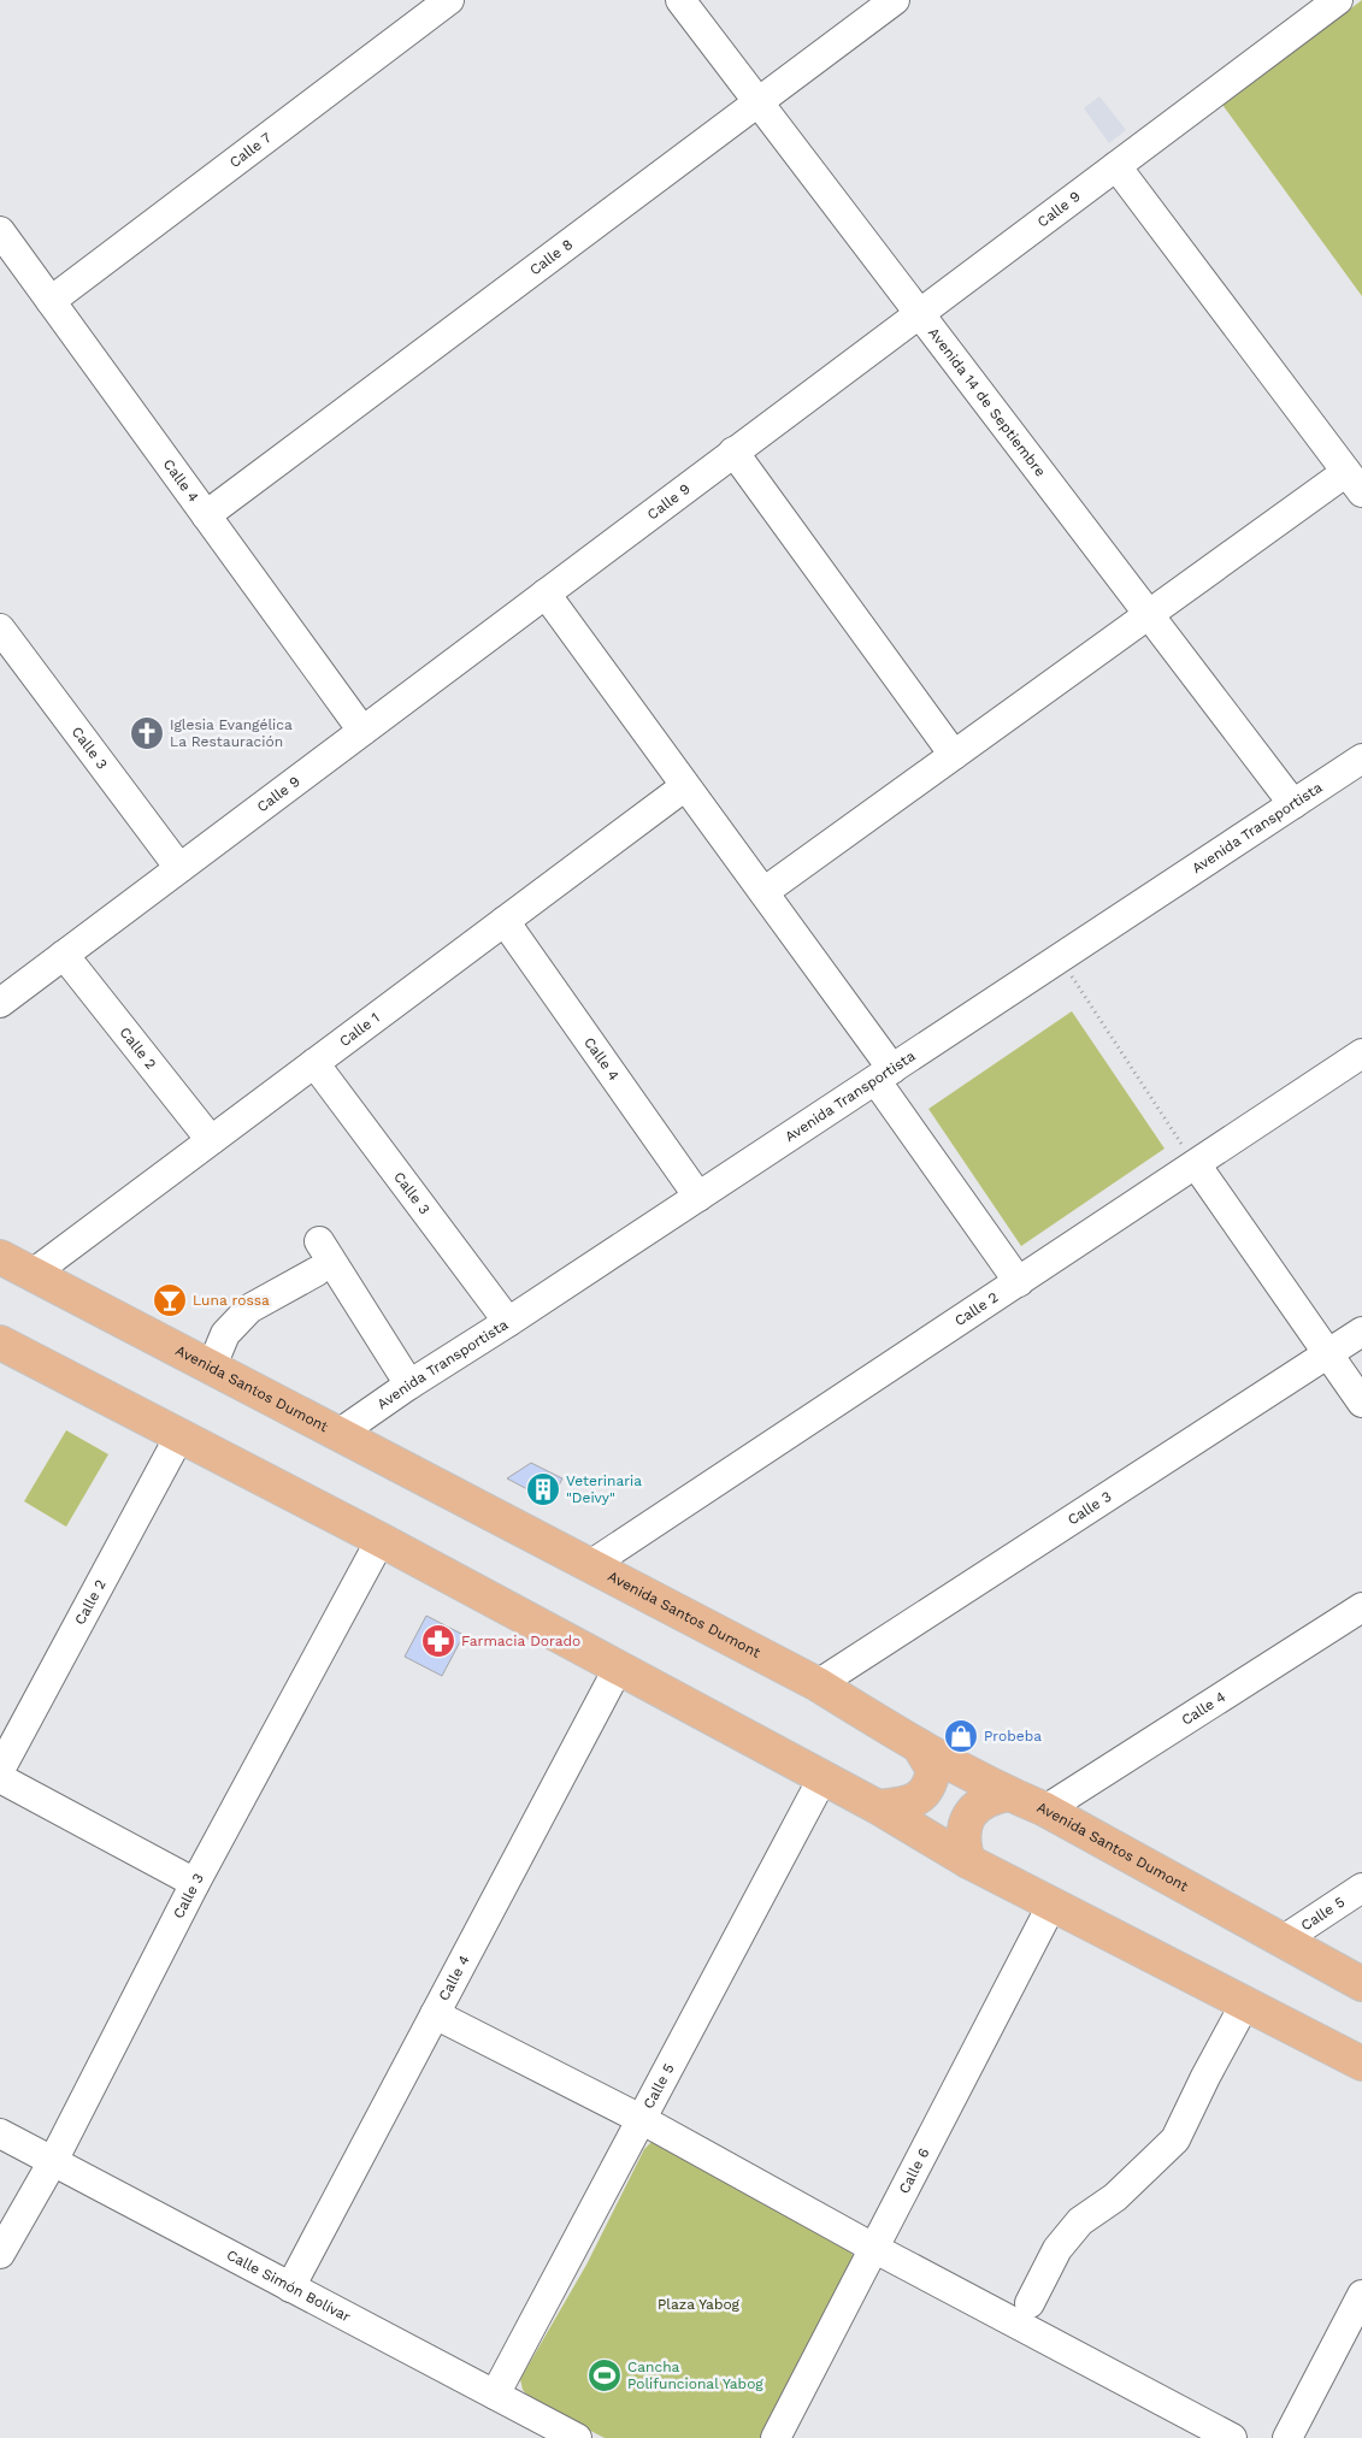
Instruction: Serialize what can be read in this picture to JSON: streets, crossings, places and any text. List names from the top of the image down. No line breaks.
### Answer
{"streets":{"main road":["Avenida Santos Dumont"],"street":["Calle 7","Calle 9","Calle 8","Avenida 14 de Septiembre","Calle 4","Calle 3","Avenida Transportista","Calle 1","Calle 2","Calle 5","Calle 6","Calle Simón Bolívar"]},"crossings":[["Calle 7","Calle 4"],["Calle 9","Avenida 14 de Septiembre"],["Calle 9","Calle 4"],["Calle 9","Calle 3"],["Calle 9","Calle 2"],["Calle 8","Avenida 14 de Septiembre"],["Calle 8","Calle 4"],["Avenida 14 de Septiembre","Avenida Transportista"],["Calle 4","Avenida Transportista"],["Calle 4","Calle 1"],["Calle 4","Avenida Santos Dumont"],["Calle 4","Calle Simón Bolívar"],["Calle 3","Avenida Transportista"],["Calle 3","Calle 1"],["Calle 3","Avenida Santos Dumont"],["Calle 3","Calle Simón Bolívar"],["Avenida Transportista","Avenida Santos Dumont"],["Calle 1","Calle 2"],["Calle 1","Avenida Santos Dumont"],["Calle 2","Avenida Santos Dumont"],["Avenida Santos Dumont","Calle 5"],["Calle 5","Calle Simón Bolívar"]],"parks":["Plaza Yabog"],"places":{"church":["Iglesia Evangélica La Restauración"],"bar":["Luna rossa"],"building":["Veterinaria \"Deivy\""],"pharmacy":["Farmacia Dorado"],"shop":["Probeba"],"sports":["Cancha Polifuncional Yabog"]}}
